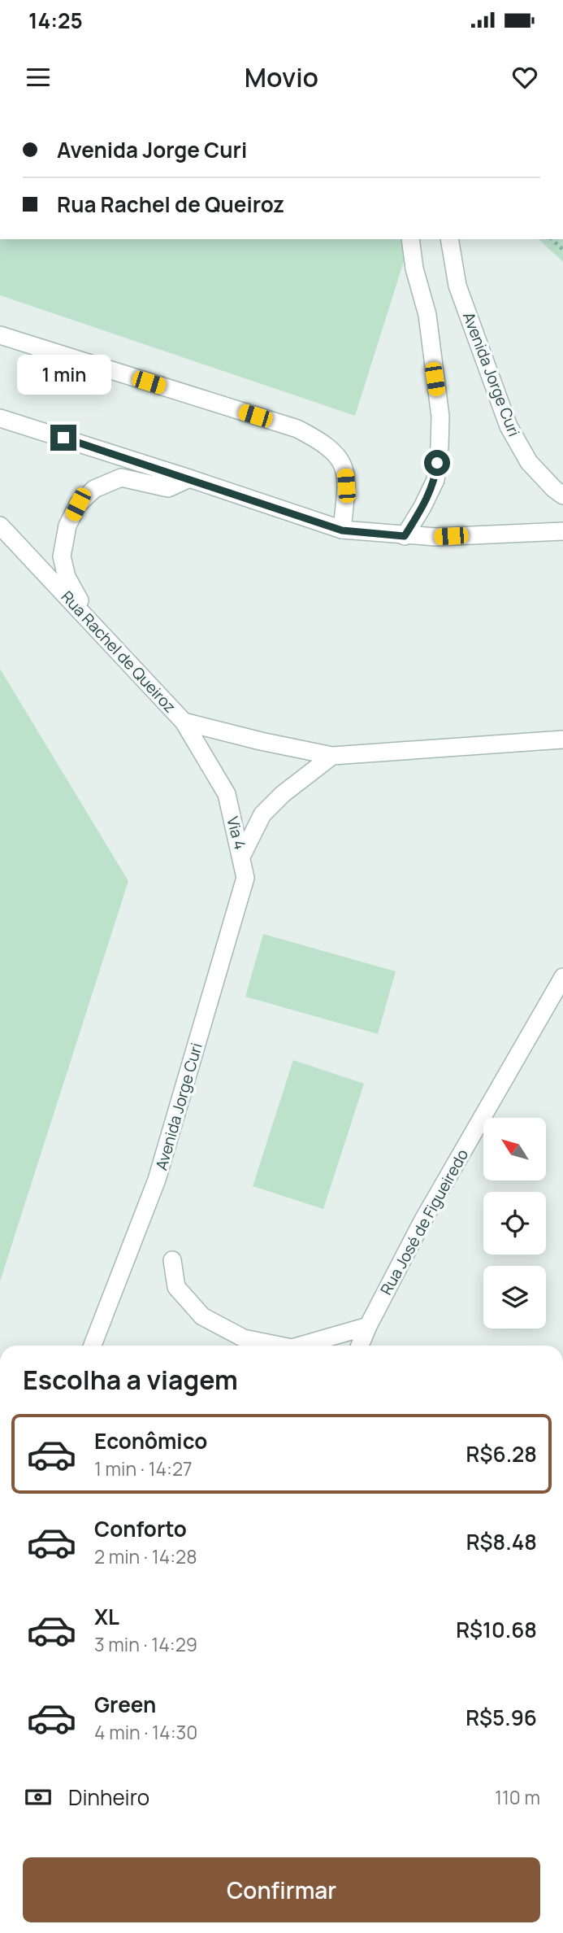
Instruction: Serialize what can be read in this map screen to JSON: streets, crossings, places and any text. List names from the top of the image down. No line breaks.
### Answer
{"streets":{"street":["Avenida Jorge Curi","Rua Rachel de Queiroz","Via 4","Rua José de Figueiredo"]},"crossings":[["Avenida Jorge Curi","Via 4"],["Rua Rachel de Queiroz","Via 4"]],"north":"top left","page":{"status":"14:25","header":"Movio","banner":["Avenida Jorge Curi","Rua Rachel de Queiroz"],"bubble":"1 min","heading":"Escolha a viagem","list":[{"name":"Econômico","note":"1 min · 14:27","value":"R$6.28"},{"name":"Conforto","note":"2 min · 14:28","value":"R$8.48"},{"name":"XL","note":"3 min · 14:29","value":"R$10.68"},{"name":"Green","note":"4 min · 14:30","value":"R$5.96"}],"pay":["Dinheiro","110 m"],"buttons":"Confirmar"}}
